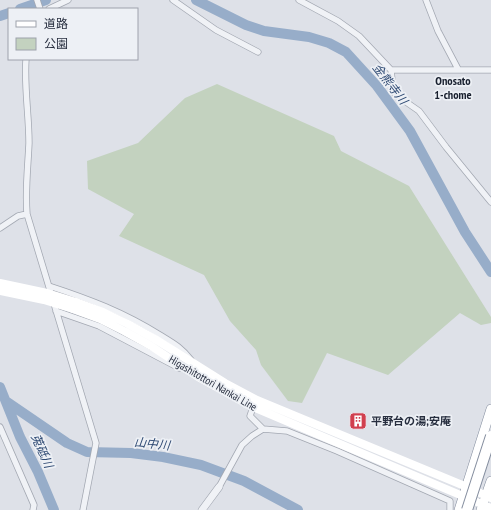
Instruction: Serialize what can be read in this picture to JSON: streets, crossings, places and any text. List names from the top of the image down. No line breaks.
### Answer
{"streets":{"main road":["Higashitottori Nankai Line"]},"districts":["Onosato 1-chome"],"water":["金熊寺川","山中川","莵砥川"],"places":{"building":["平野台の湯;安庵"]},"legend":["道路","公園"]}
